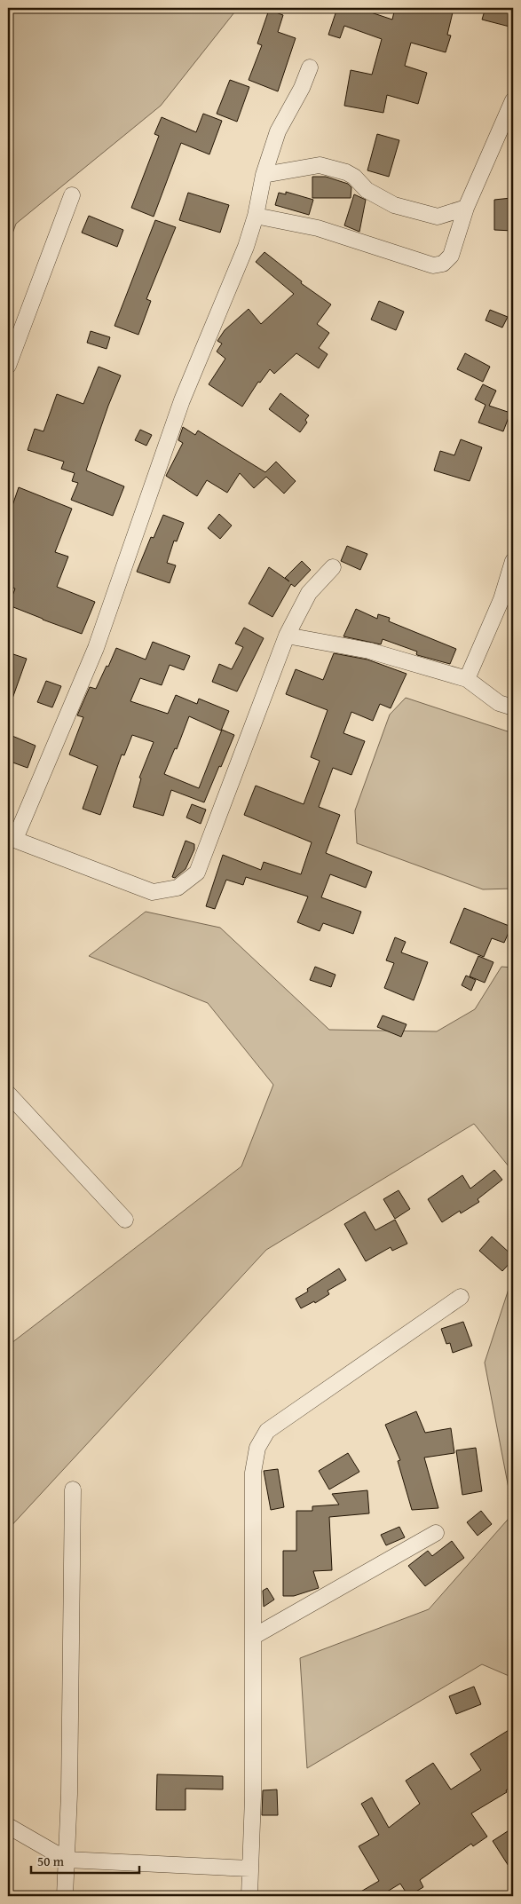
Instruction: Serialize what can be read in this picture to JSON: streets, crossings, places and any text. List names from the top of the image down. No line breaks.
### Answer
{"scale_bar":"50 m"}
